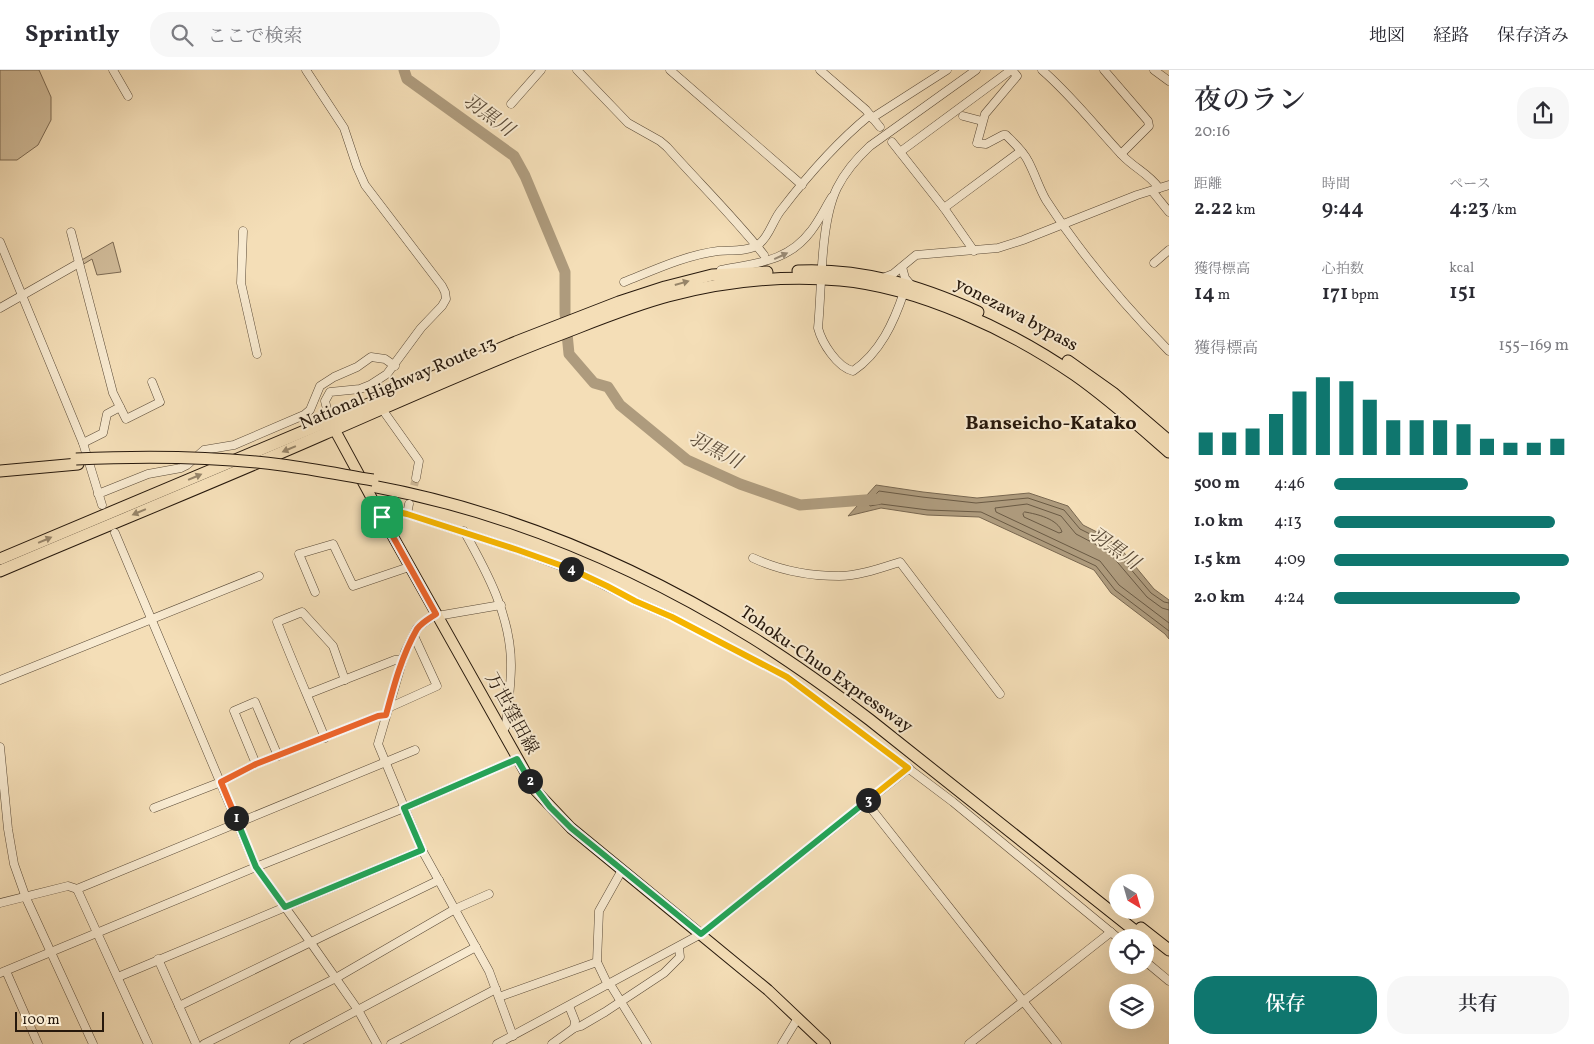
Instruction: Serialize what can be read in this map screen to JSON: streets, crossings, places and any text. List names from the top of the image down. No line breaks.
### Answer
{"streets":{"highway":["yonezawa bypass","National Highway Route 13","Tohoku-Chuo Expressway"],"main road":["万世窪田線"]},"crossings":[["yonezawa bypass","National Highway Route 13"],["National Highway Route 13","万世窪田線"]],"districts":["Banseicho-Katako"],"water":["羽黒川"],"scale_bar":"100 m","north":"bottom right","page":{"header":"Sprintly","search":"ここで検索","nav":["地図","経路","保存済み"],"heading":["夜のラン","20:16"],"stats":[["距離","2.22 km"],["時間","9:44"],["ペース","4:23 /km"],["獲得標高","14 m"],["心拍数","171 bpm"],["kcal","151"]],"chart":["獲得標高","155–169 m"],"list":[{"name":"500 m","note":"4:46"},{"name":"1.0 km","note":"4:13"},{"name":"1.5 km","note":"4:09"},{"name":"2.0 km","note":"4:24"}],"pins":["4","2","3","1"],"buttons":["保存","共有"],"scale":"100 m"}}
